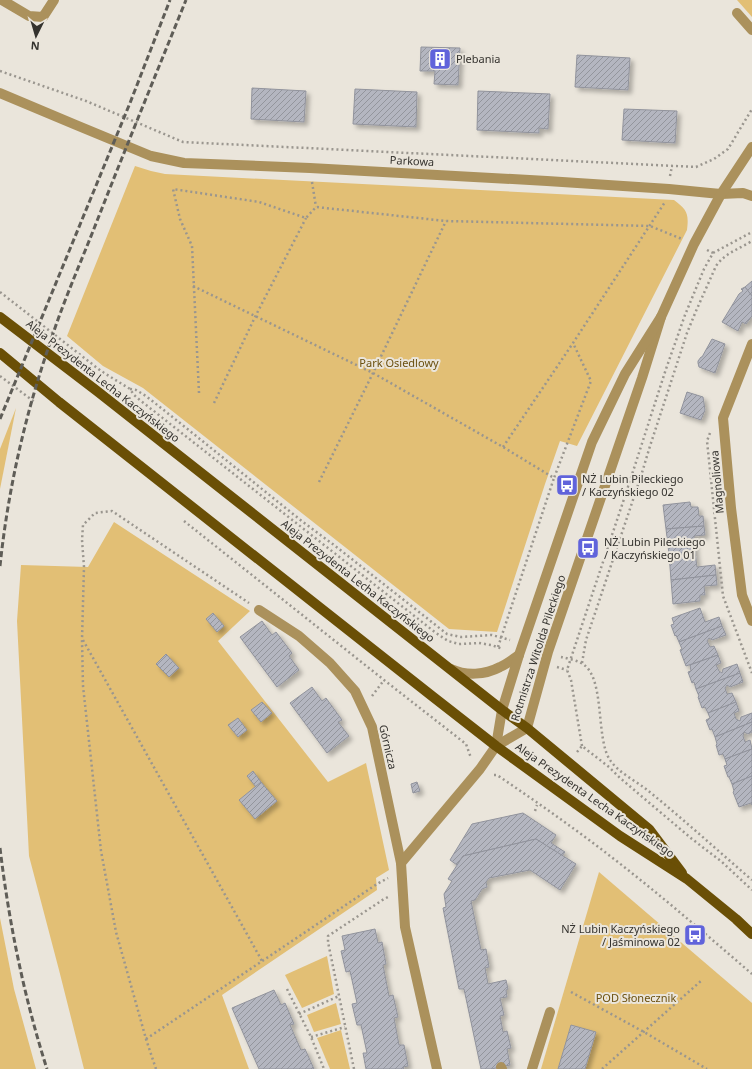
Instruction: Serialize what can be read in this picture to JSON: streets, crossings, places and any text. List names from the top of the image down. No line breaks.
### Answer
{"streets":{"main road":["Aleja Prezydenta Lecha Kaczyńskiego"],"street":["Parkowa","Magnoliowa","Rotmistrza Witolda Pileckiego","Górnicza"]},"crossings":[["Parkowa","Rotmistrza Witolda Pileckiego"],["Aleja Prezydenta Lecha Kaczyńskiego","Rotmistrza Witolda Pileckiego"]],"parks":["Park Osiedlowy","POD Słonecznik"],"places":{"building":["Plebania"],"bus stop":["NŻ Lubin Pileckiego / Kaczyńskiego 02","NŻ Lubin Pileckiego / Kaczyńskiego 01","NŻ Lubin Kaczyńskiego / Jaśminowa 02"]},"north":"bottom"}
